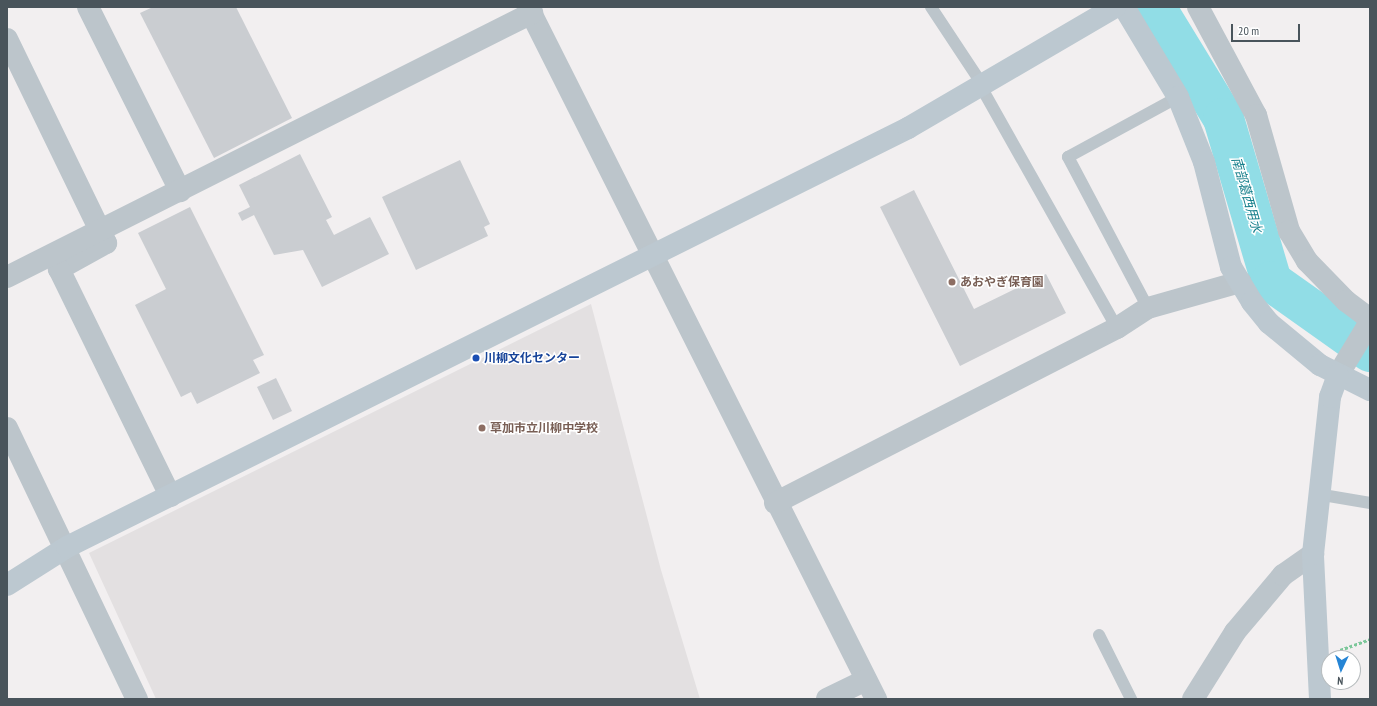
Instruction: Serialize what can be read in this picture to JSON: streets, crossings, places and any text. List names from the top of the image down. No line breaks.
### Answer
{"water":["南部葛西用水"],"places":["あおやぎ保育園","川柳文化センター","草加市立川柳中学校"],"scale_bar":"20 m","north":"bottom"}
